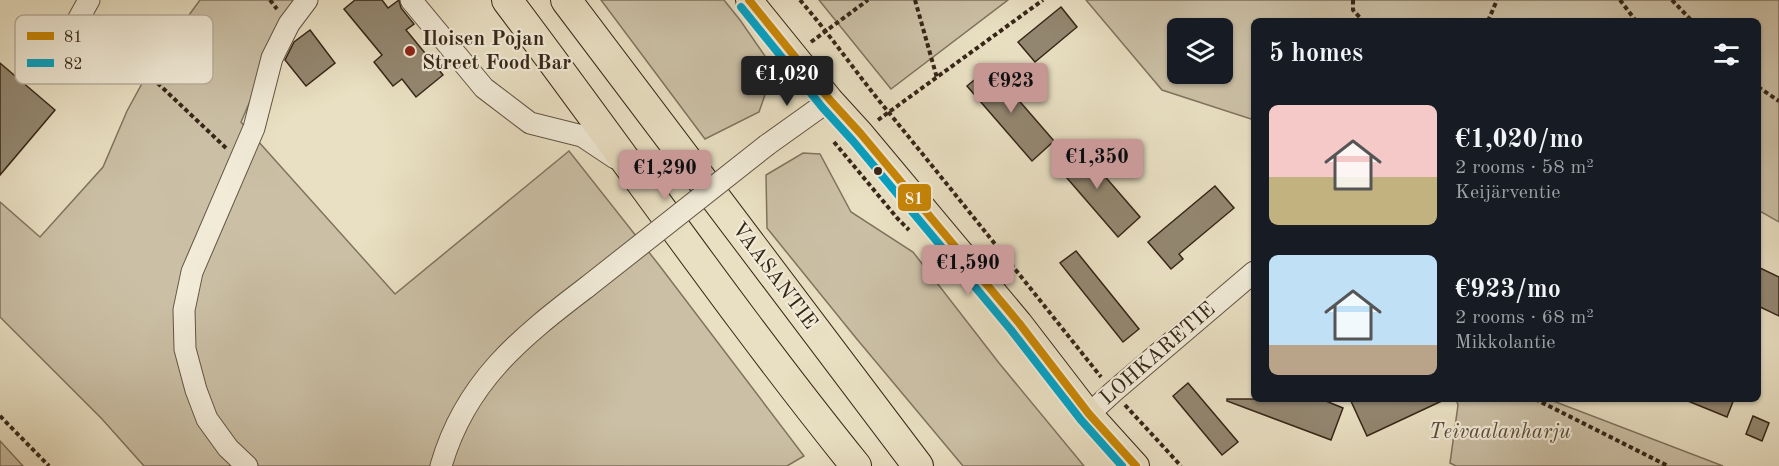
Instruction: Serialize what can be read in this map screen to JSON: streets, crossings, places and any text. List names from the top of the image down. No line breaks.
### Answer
{"streets":{"highway":["VAASANTIE"],"street":["LOHKARETIE"]},"parks":["Teivaalanharju"],"places":["Iloisen Pojan Street Food Bar"],"lines":["transit line 81","transit line 82"],"legend":["81","82"],"page":{"heading":"5 homes","price":["€1,020","€923","€1,350","€1,290","€1,590"],"list":[{"name":"€1,020/mo","note":"2 rooms · 58 m² · Keijärventie"},{"name":"€923/mo","note":"2 rooms · 68 m² · Mikkolantie"}]}}
